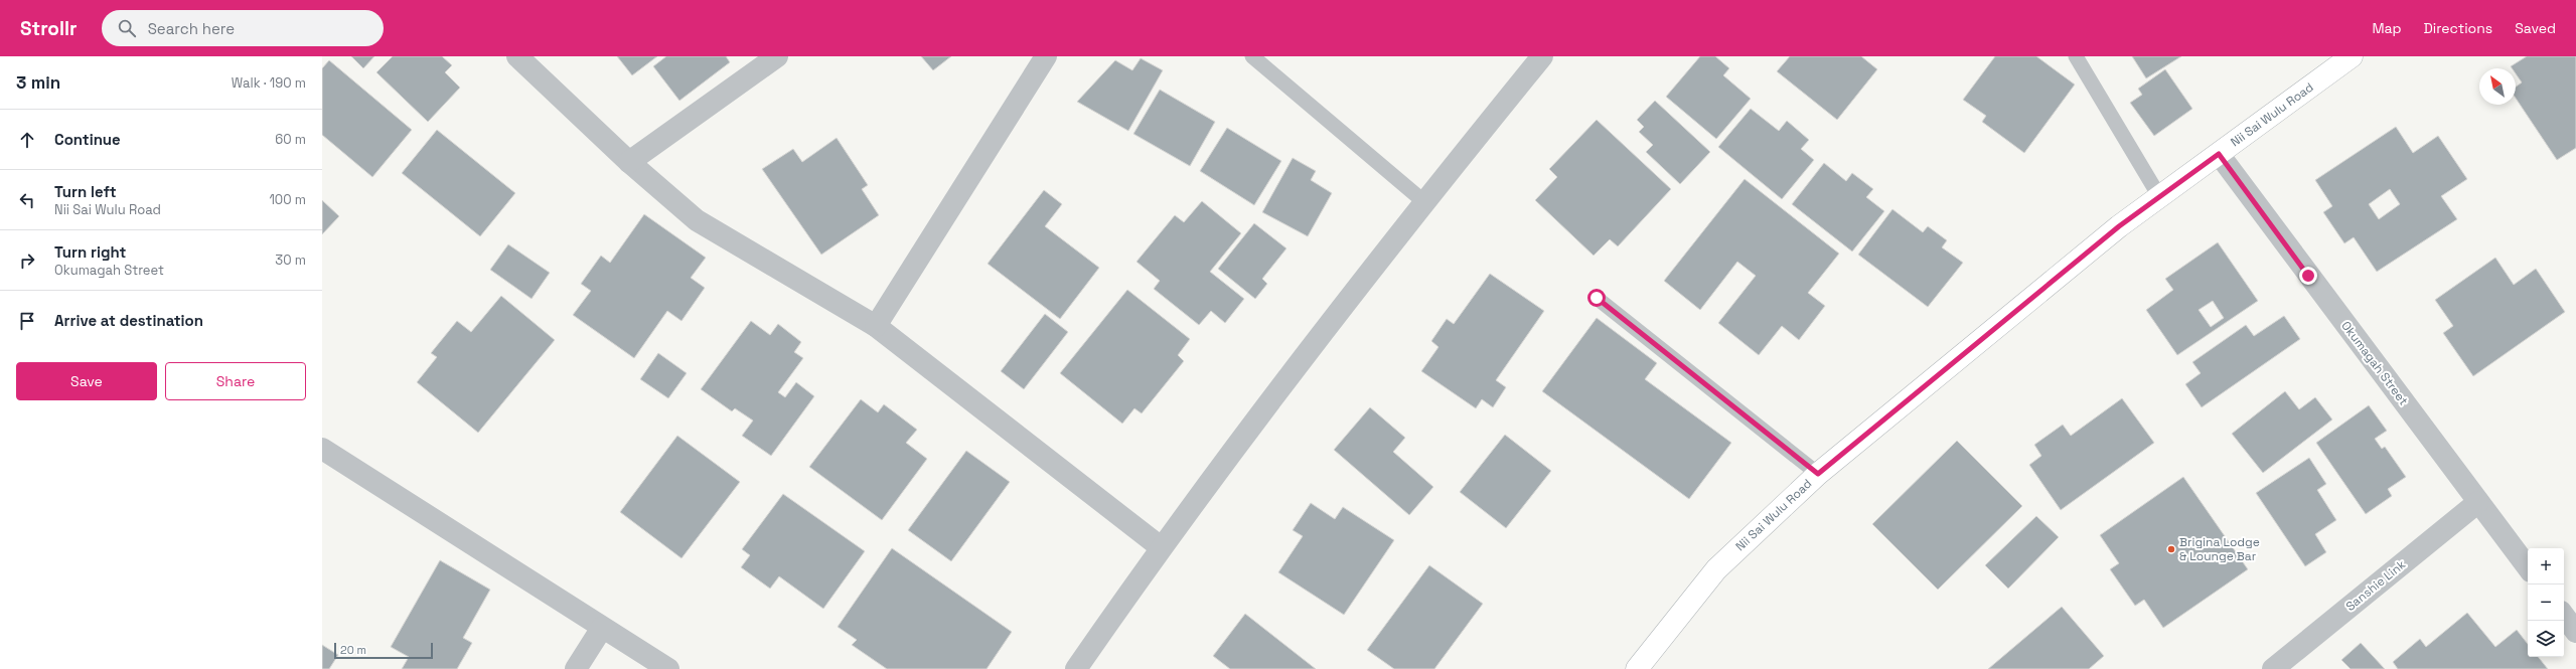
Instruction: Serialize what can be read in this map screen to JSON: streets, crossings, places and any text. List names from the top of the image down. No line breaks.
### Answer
{"streets":{"street":["Nii Sai Wulu Road","Okumagah Street","Sanshie Link"]},"crossings":[["Nii Sai Wulu Road","Okumagah Street"],["Okumagah Street","Sanshie Link"]],"places":["Brigina Lodge & Lounge Bar"],"scale_bar":"20 m","north":"top left","page":{"header":"Strollr","search":"Search here","nav":["Map","Directions","Saved"],"heading":["3 min","Walk · 190 m"],"list":[["Continue","60 m"],["Turn left","Nii Sai Wulu Road","100 m"],["Turn right","Okumagah Street","30 m"],"Arrive at destination"],"buttons":["Save","Share"],"map_buttons":["+","−"],"scale":"20 m"}}
